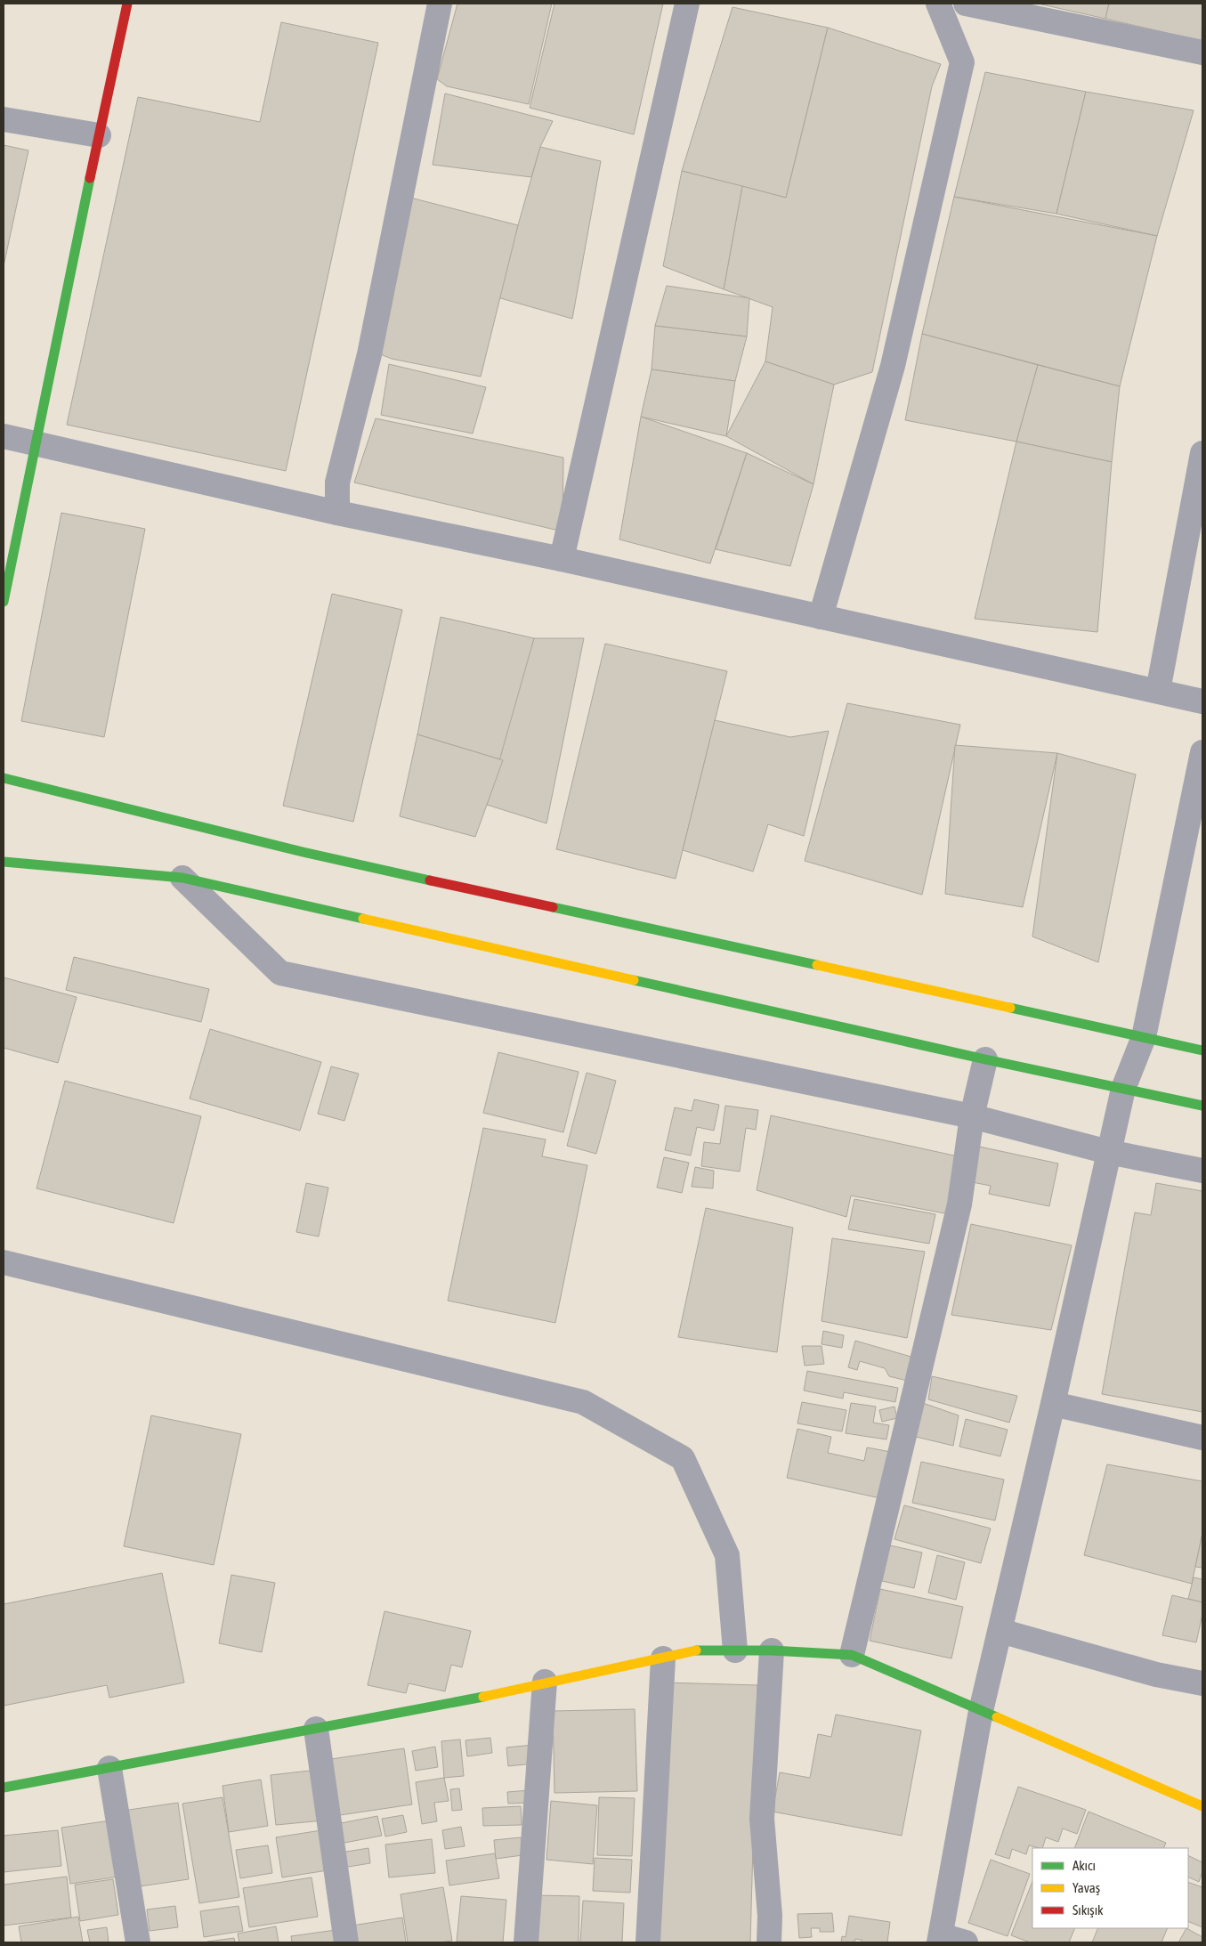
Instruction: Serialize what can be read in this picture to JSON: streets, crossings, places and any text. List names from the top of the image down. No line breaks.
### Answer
{"legend":["Akıcı","Yavaş","Sıkışık"]}
